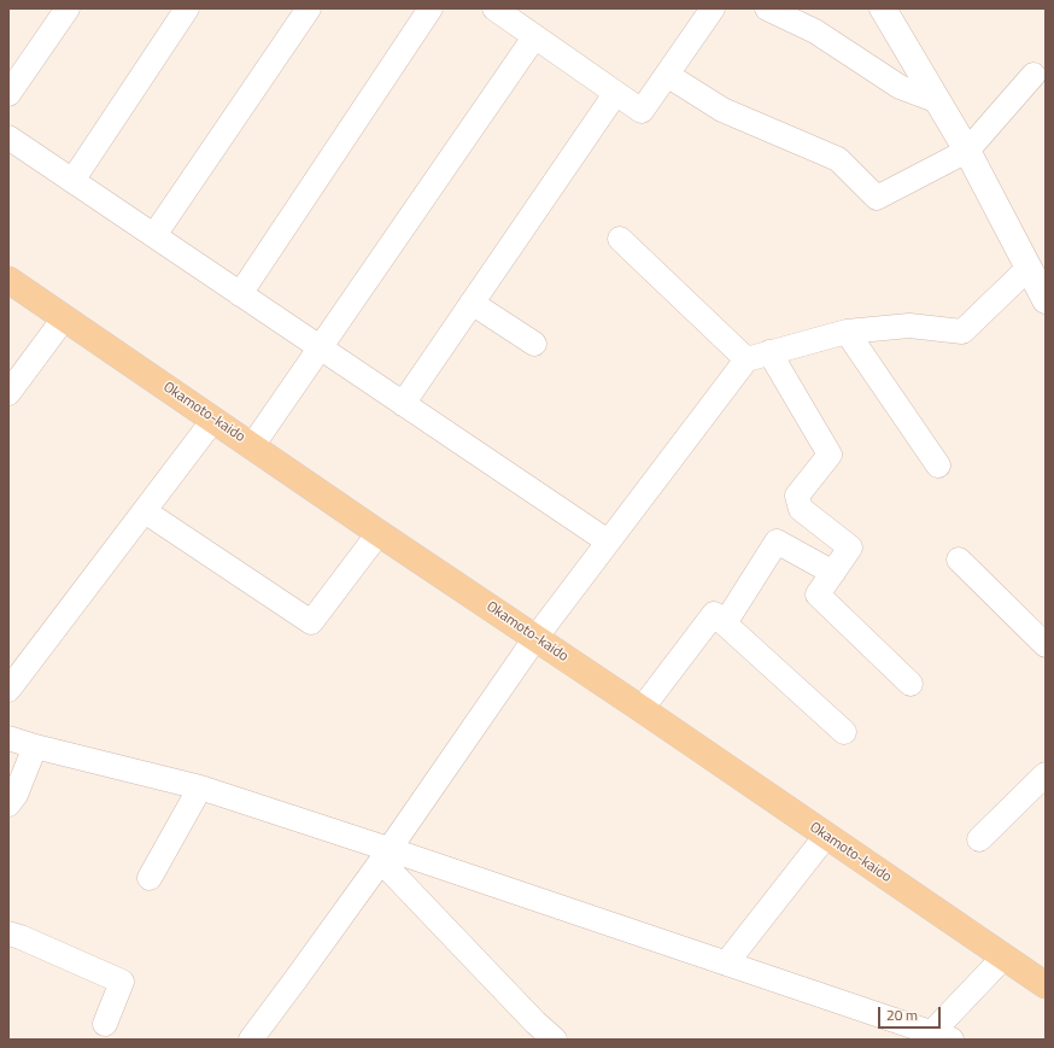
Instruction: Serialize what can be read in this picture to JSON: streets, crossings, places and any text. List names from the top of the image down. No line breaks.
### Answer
{"streets":{"main road":["Okamoto-kaido"]},"scale_bar":"20 m"}
